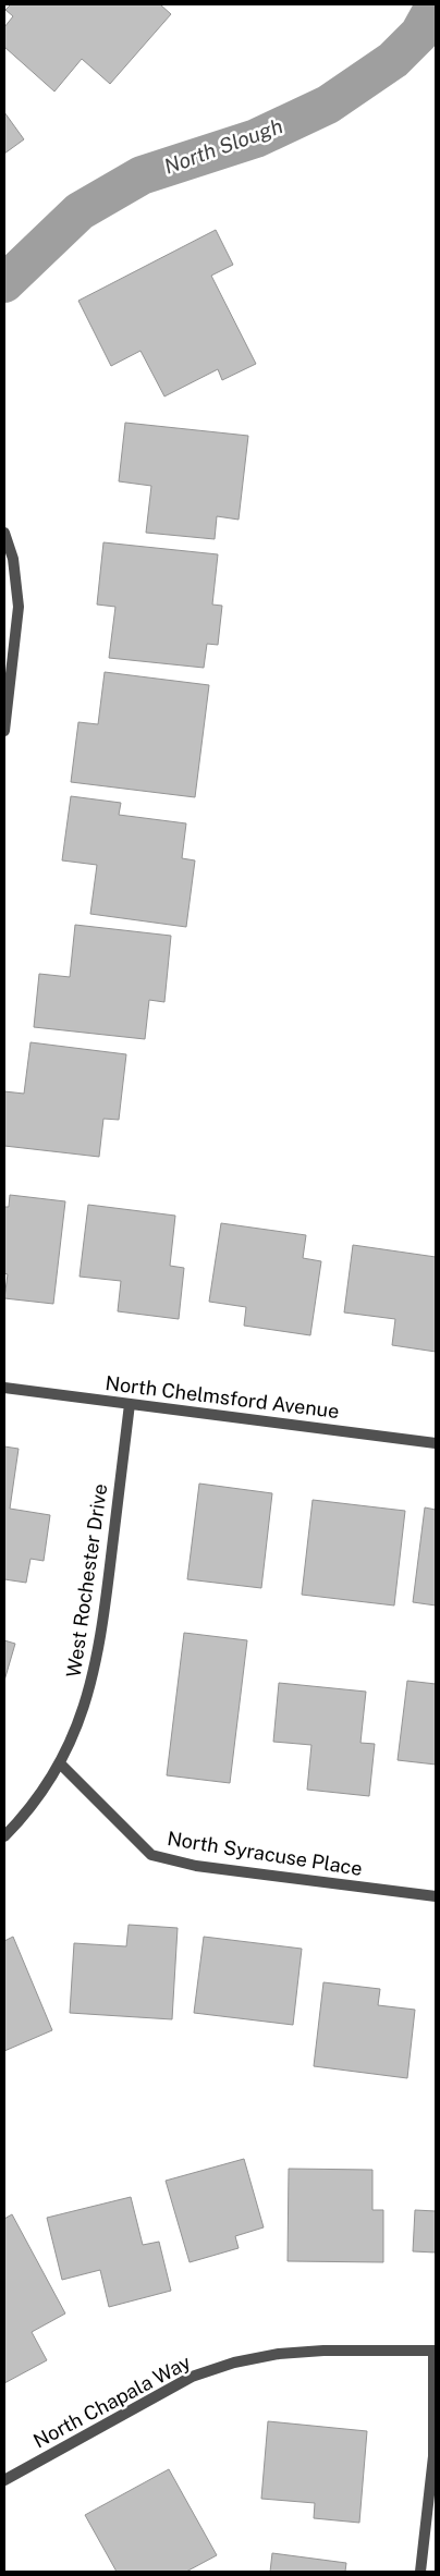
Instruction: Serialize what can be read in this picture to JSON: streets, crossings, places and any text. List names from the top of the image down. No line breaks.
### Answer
{"streets":{"street":["North Chelmsford Avenue","West Rochester Drive","North Syracuse Place","North Chapala Way"]},"crossings":[["North Chelmsford Avenue","West Rochester Drive"],["West Rochester Drive","North Syracuse Place"]],"water":["North Slough"]}
